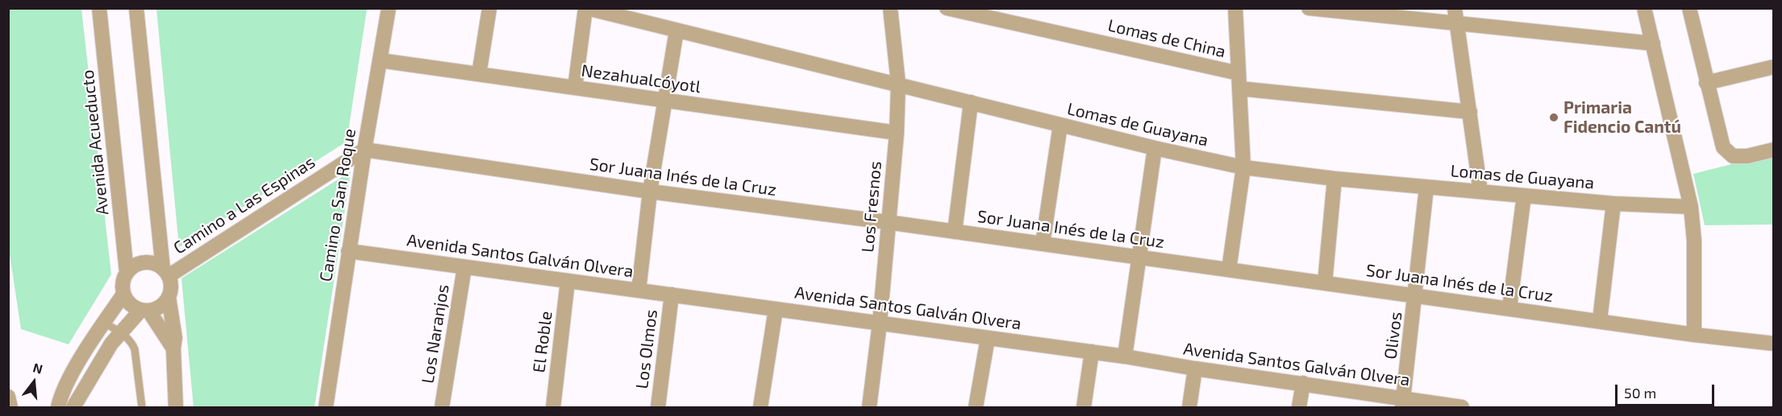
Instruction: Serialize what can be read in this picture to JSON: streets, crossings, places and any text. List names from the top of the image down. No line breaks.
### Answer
{"streets":{"street":["Lomas de China","Nezahualcóyotl","Lomas de Guayana","Avenida Acueducto","Sor Juana Inés de la Cruz","Camino a Las Espinas","Camino a San Roque","Los Fresnos","Avenida Santos Galván Olvera","Los Naranjos","Olivos","El Roble","Los Olmos"]},"crossings":[["Nezahualcóyotl","Camino a San Roque"],["Nezahualcóyotl","Los Fresnos"],["Lomas de Guayana","Los Fresnos"],["Lomas de Guayana","Olivos"],["Avenida Acueducto","Camino a Las Espinas"],["Sor Juana Inés de la Cruz","Camino a Las Espinas"],["Sor Juana Inés de la Cruz","Camino a San Roque"],["Sor Juana Inés de la Cruz","Los Fresnos"],["Sor Juana Inés de la Cruz","Olivos"],["Camino a Las Espinas","Camino a San Roque"],["Camino a San Roque","Avenida Santos Galván Olvera"],["Los Fresnos","Avenida Santos Galván Olvera"],["Avenida Santos Galván Olvera","Los Naranjos"],["Avenida Santos Galván Olvera","Olivos"],["Avenida Santos Galván Olvera","El Roble"],["Avenida Santos Galván Olvera","Los Olmos"]],"places":["Primaria Fidencio Cantú"],"scale_bar":"50 m","north":"top"}
